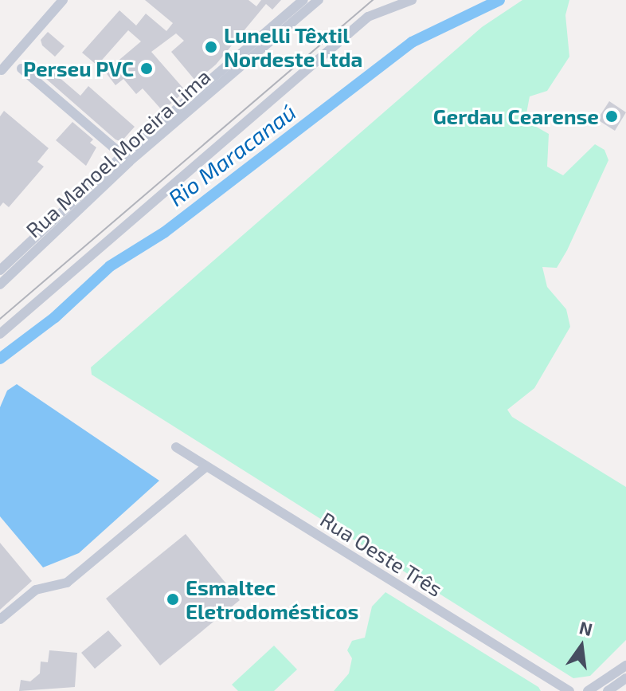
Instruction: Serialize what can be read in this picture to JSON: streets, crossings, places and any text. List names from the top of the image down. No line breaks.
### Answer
{"streets":{"street":["Rua Manoel Moreira Lima","Rua Oeste Três"]},"water":["Rio Maracanaú"],"places":["Lunelli Têxtil Nordeste Ltda","Perseu PVC","Gerdau Cearense","Esmaltec Eletrodomésticos"],"north":"top"}
